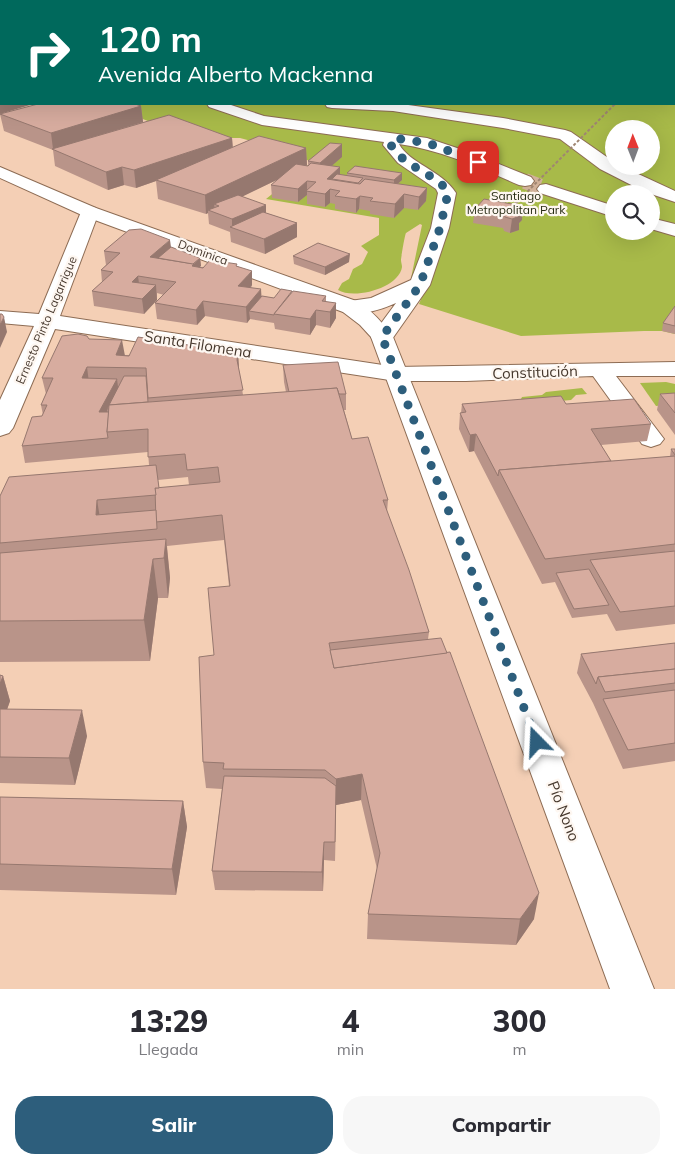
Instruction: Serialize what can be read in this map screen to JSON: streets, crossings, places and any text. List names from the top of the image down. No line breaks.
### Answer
{"streets":{"street":["Dominica","Ernesto Pinto Lagarrigue","Santa Filomena","Constitución","Pío Nono"]},"crossings":[["Dominica","Ernesto Pinto Lagarrigue"],["Dominica","Pío Nono"],["Ernesto Pinto Lagarrigue","Santa Filomena"],["Santa Filomena","Constitución"],["Santa Filomena","Pío Nono"],["Constitución","Pío Nono"]],"parks":["Santiago Metropolitan Park"],"north":"top","page":{"turn":["120 m","Avenida Alberto Mackenna"],"eta":["13:29","Llegada","4","min","300","m"],"buttons":["Salir","Compartir"]}}
